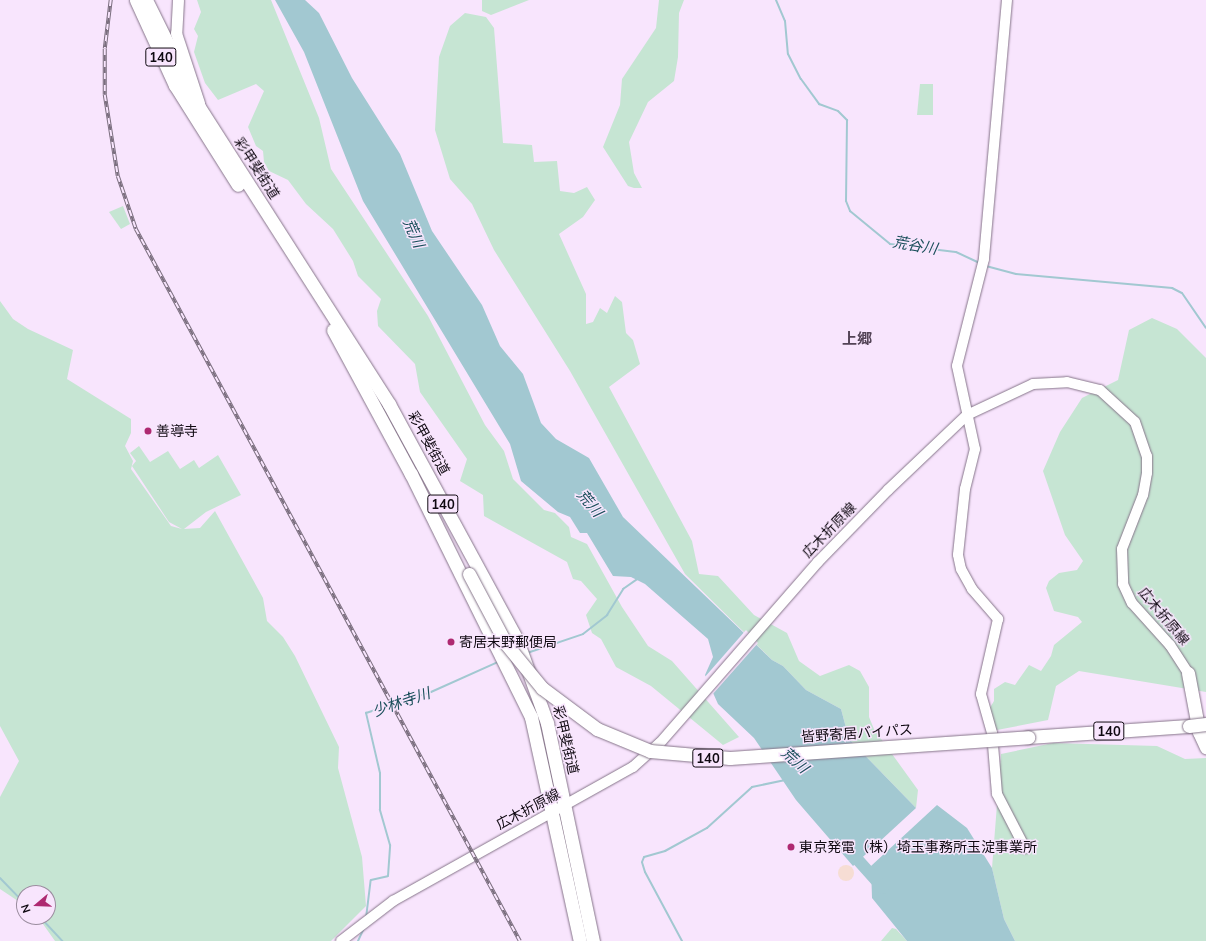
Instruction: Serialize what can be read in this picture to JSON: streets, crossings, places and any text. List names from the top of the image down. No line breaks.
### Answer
{"streets":{"highway":["140","彩甲斐街道","皆野寄居バイパス"],"main road":["広木折原線"]},"crossings":[["彩甲斐街道","広木折原線"],["彩甲斐街道","皆野寄居バイパス"]],"districts":["上郷"],"water":["荒川","荒谷川","少林寺川"],"places":["善導寺","寄居末野郵便局","東京発電（株）埼玉事務所玉淀事業所"],"north":"left"}
